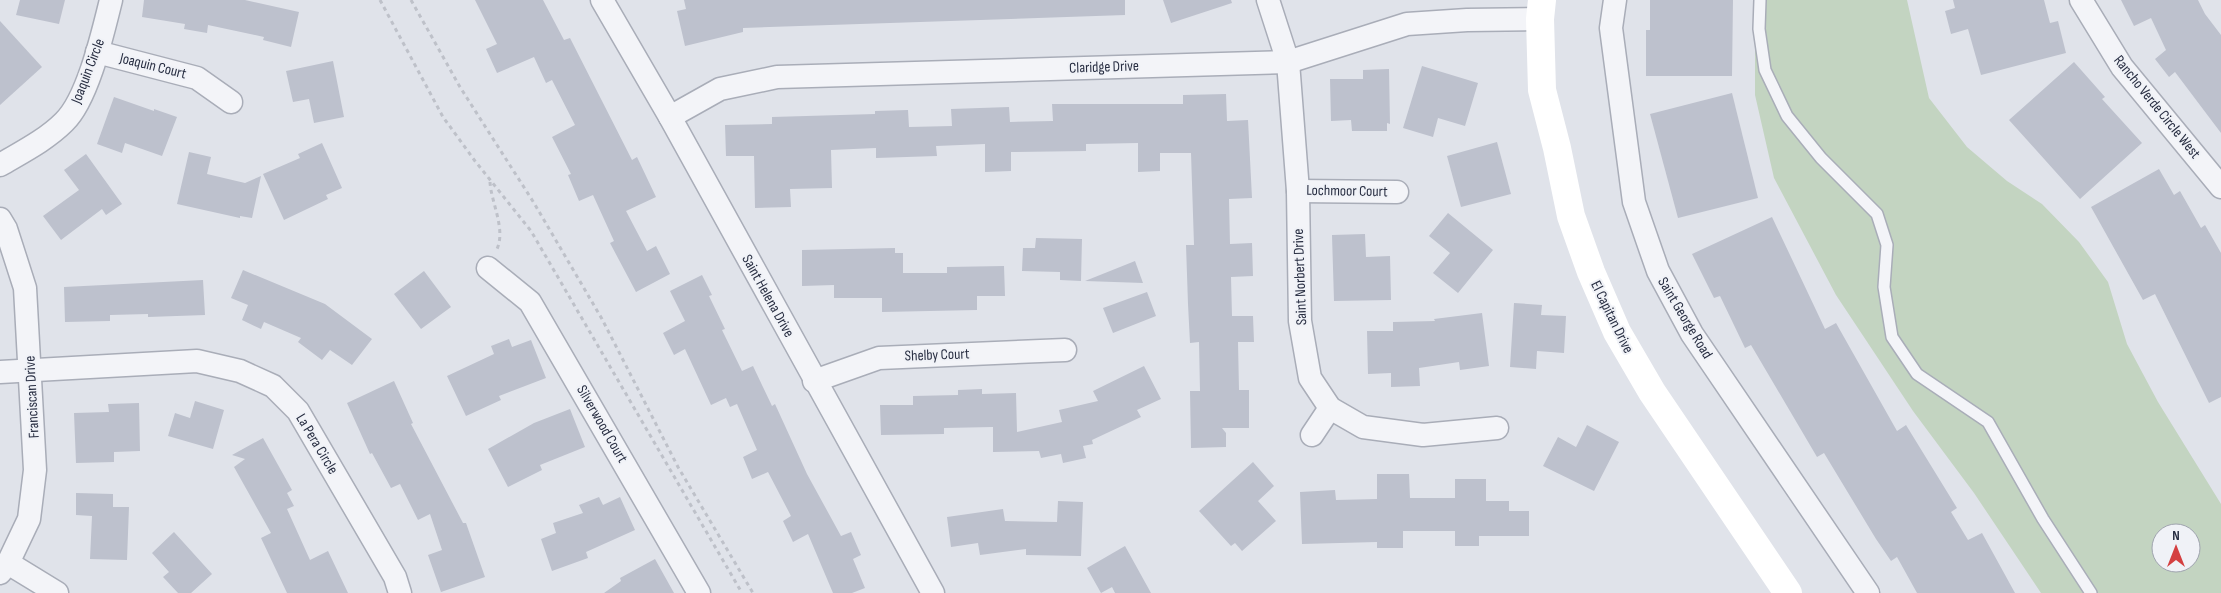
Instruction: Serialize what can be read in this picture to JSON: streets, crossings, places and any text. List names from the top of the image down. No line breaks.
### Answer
{"streets":{"street":["Joaquin Court","Claridge Drive","Joaquin Circle","Rancho Verde Circle West","Lochmoor Court","Saint Norbert Drive","Saint Helena Drive","El Capitan Drive","Saint George Road","Shelby Court","Franciscan Drive","Silverwood Court","La Pera Circle"]},"crossings":[["Joaquin Court","Joaquin Circle"],["Claridge Drive","Saint Norbert Drive"],["Claridge Drive","Saint Helena Drive"],["Claridge Drive","El Capitan Drive"],["Lochmoor Court","Saint Norbert Drive"],["Saint Helena Drive","Shelby Court"],["Franciscan Drive","La Pera Circle"]],"north":"top"}
